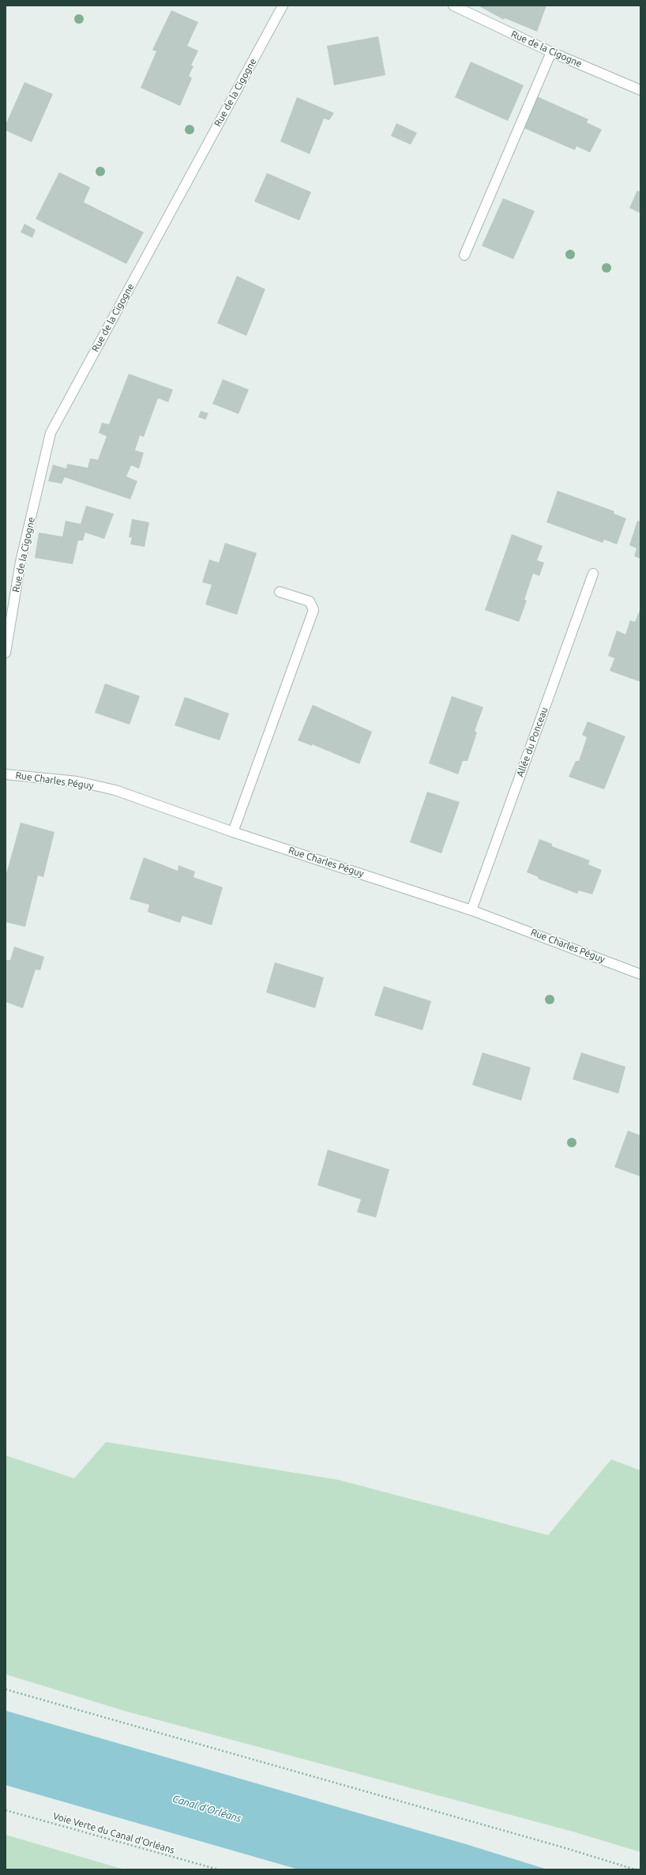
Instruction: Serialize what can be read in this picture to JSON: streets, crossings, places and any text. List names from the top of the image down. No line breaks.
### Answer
{"streets":{"street":["Rue de la Cigogne","Allée du Ponceau","Rue Charles Péguy"],"path":["Voie Verte du Canal d'Orléans"]},"crossings":[["Allée du Ponceau","Rue Charles Péguy"]],"water":["Canal d'Orléans"]}
